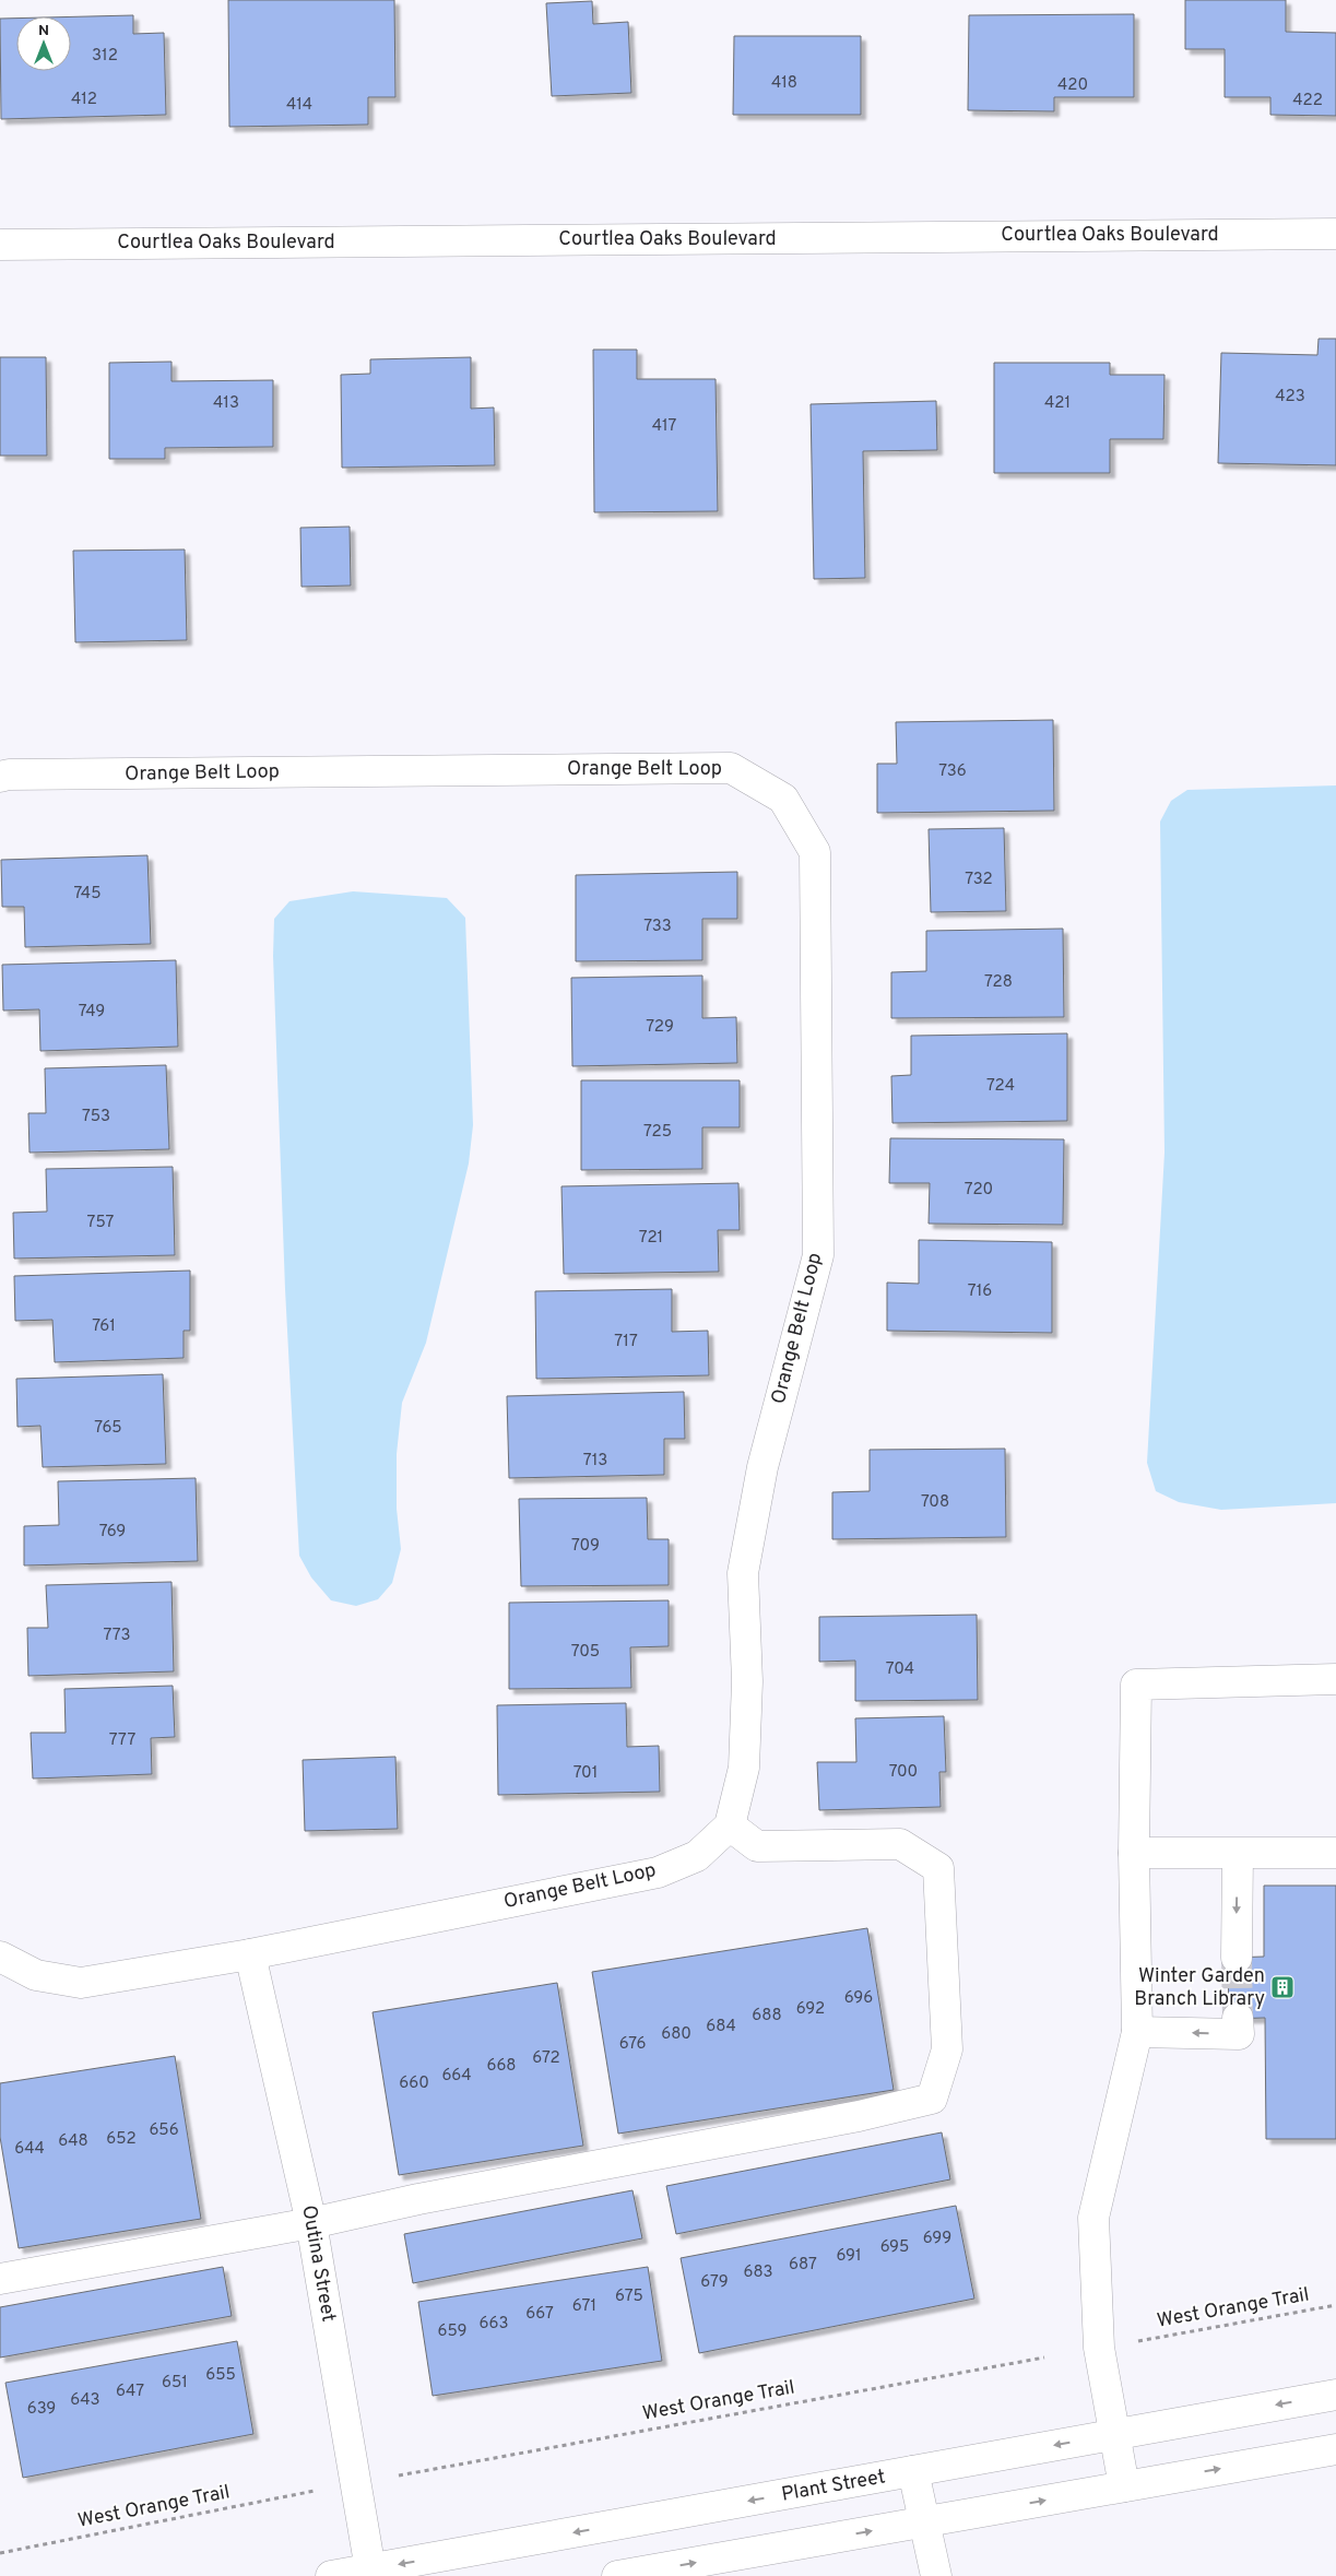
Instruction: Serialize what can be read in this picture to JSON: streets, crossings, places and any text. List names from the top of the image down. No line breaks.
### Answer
{"streets":{"street":["Courtlea Oaks Boulevard","Orange Belt Loop","Outina Street","Plant Street"],"path":["West Orange Trail"]},"crossings":[["Orange Belt Loop","Outina Street"],["Outina Street","Plant Street"]],"places":{"building":["Winter Garden Branch Library"]},"house_numbers":["312","418","420","412","422","414","423","413","421","417","736","732","745","733","728","749","729","724","753","725","720","757","721","716","761","717","765","713","708","769","709","773","705","704","777","700","701","696","692","688","684","680","676","672","668","664","660","656","652","648","644","699","695","691","687","683","679","675","671","667","663","659","655","651","647","643","639"],"north":"top"}
